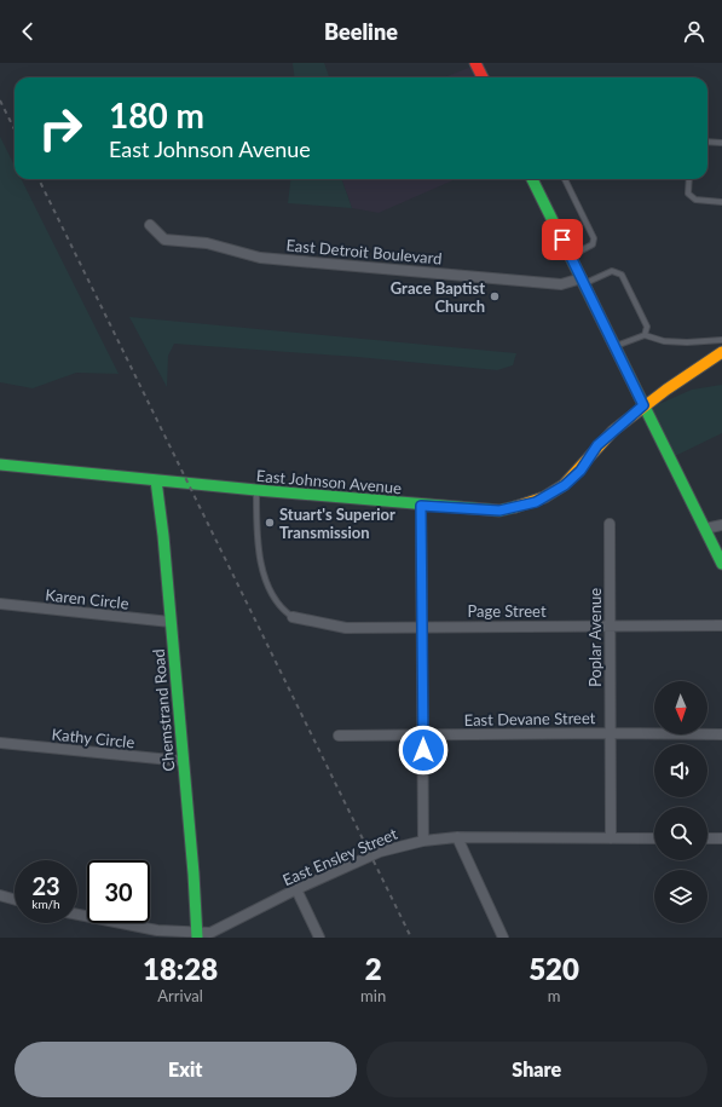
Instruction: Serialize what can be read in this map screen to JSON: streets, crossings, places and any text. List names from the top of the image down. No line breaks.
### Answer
{"streets":{"main road":["East Johnson Avenue","Chemstrand Road"],"street":["East Detroit Boulevard","Karen Circle","Page Street","Poplar Avenue","East Devane Street","Kathy Circle","East Ensley Street"]},"crossings":[["East Johnson Avenue","Chemstrand Road"],["Karen Circle","Chemstrand Road"],["Page Street","Poplar Avenue"],["Poplar Avenue","East Devane Street"],["Poplar Avenue","East Ensley Street"],["Chemstrand Road","Kathy Circle"],["Chemstrand Road","East Ensley Street"]],"places":["Grace Baptist Church","Stuart's Superior Transmission"],"north":"bottom","page":{"header":"Beeline","turn":["180 m","East Johnson Avenue"],"speed":"23 km/h","limit":"30","eta":["18:28","Arrival","2","min","520","m"],"buttons":["Exit","Share"]}}
